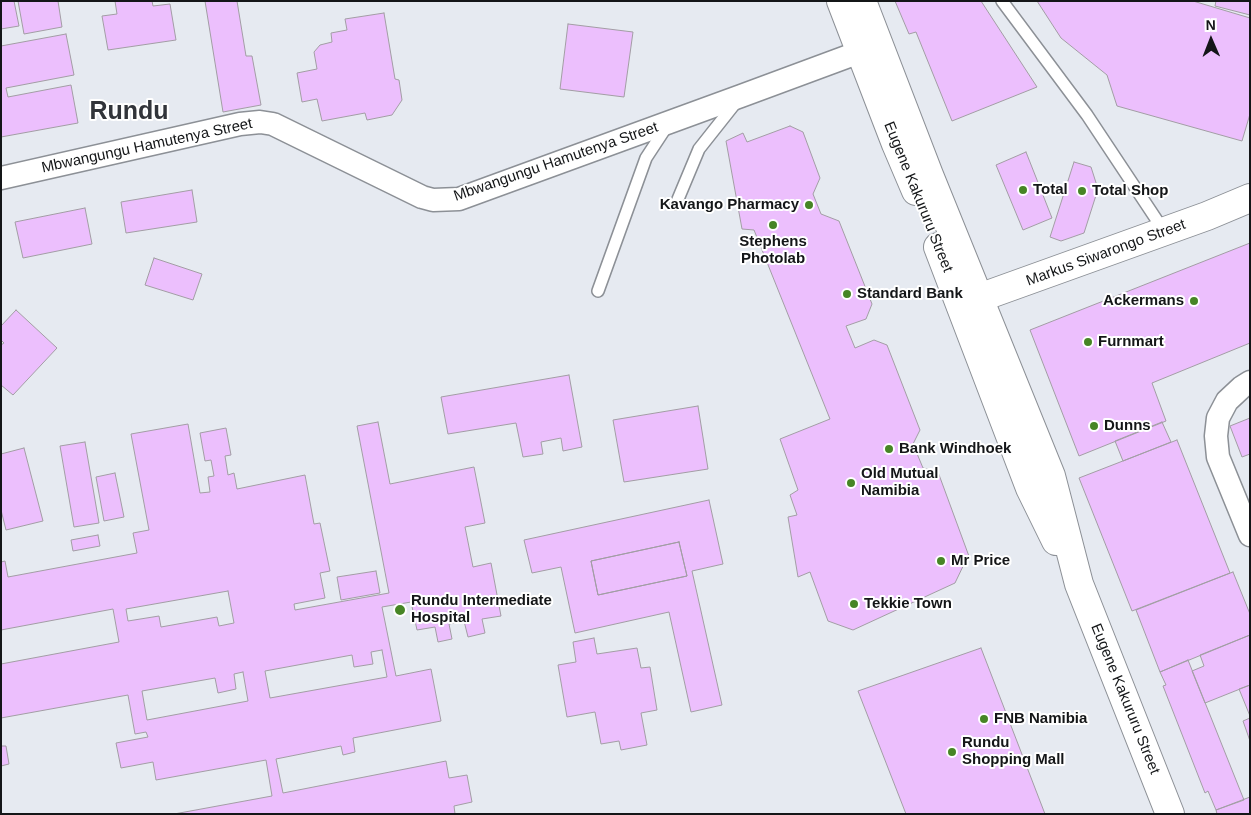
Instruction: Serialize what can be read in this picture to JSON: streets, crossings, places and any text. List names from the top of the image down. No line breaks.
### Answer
{"streets":{"main road":["Eugene Kakururu Street","Markus Siwarongo Street"],"street":["Mbwangungu Hamutenya Street"]},"crossings":[["Mbwangungu Hamutenya Street","Eugene Kakururu Street"],["Eugene Kakururu Street","Markus Siwarongo Street"]],"districts":["Rundu"],"places":["Total","Total Shop","Kavango Pharmacy","Stephens Photolab","Standard Bank","Ackermans","Furnmart","Dunns","Bank Windhoek","Old Mutual Namibia","Mr Price","Tekkie Town","Rundu Intermediate Hospital","FNB Namibia","Rundu Shopping Mall"],"north":"top"}
